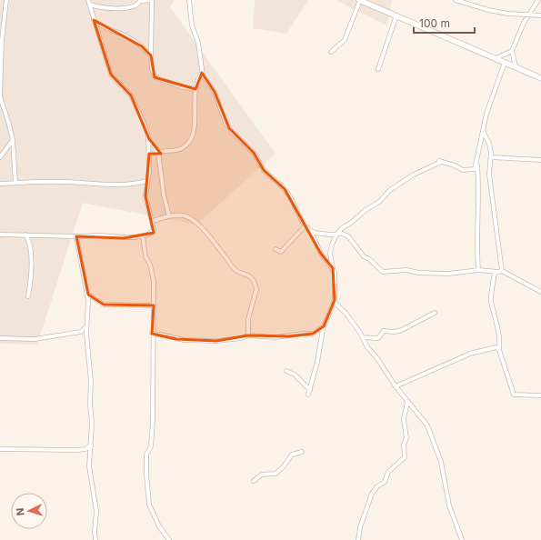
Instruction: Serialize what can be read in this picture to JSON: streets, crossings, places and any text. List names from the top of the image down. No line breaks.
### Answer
{"scale_bar":"100 m","north":"left"}
